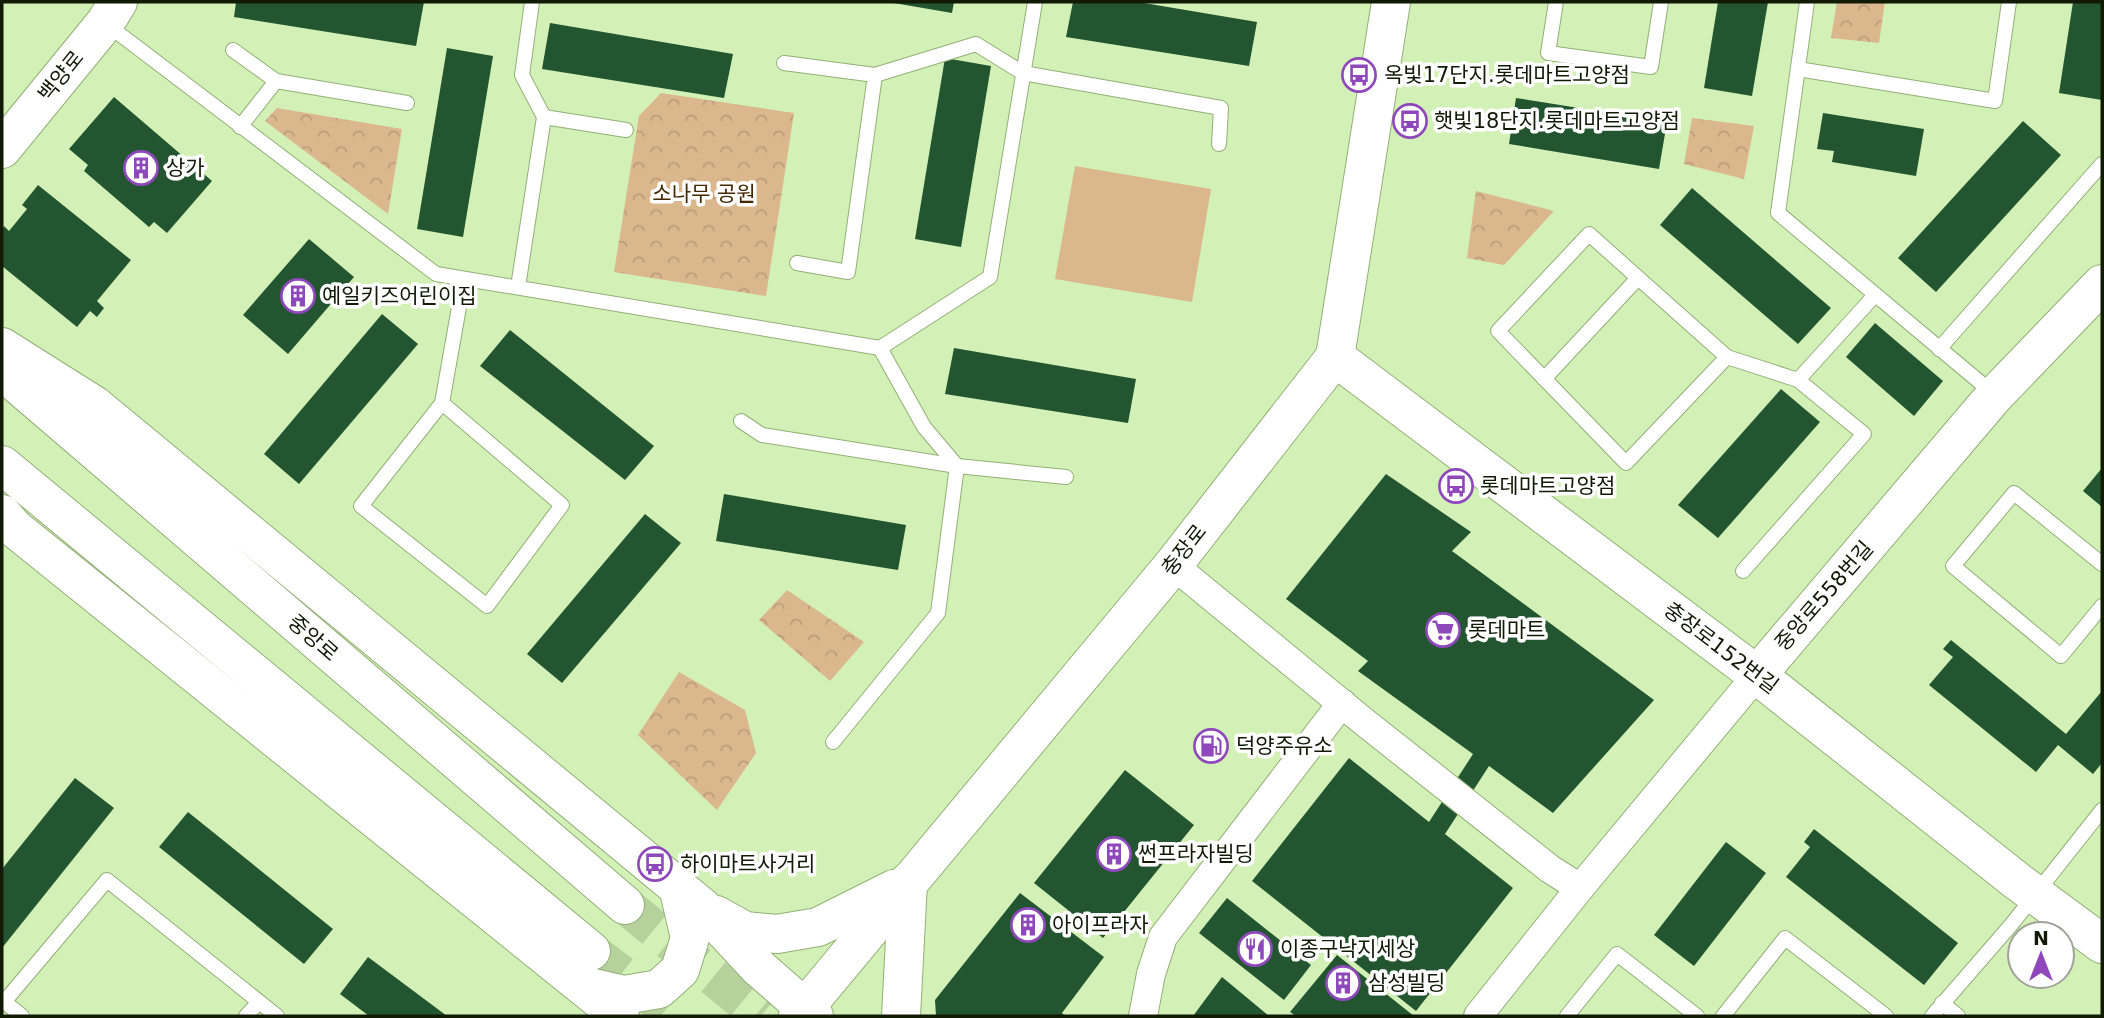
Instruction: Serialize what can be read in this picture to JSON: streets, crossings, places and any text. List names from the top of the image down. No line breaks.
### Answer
{"streets":{"main road":["백양로","충장로","중앙로558번길","중앙로","충장로152번길"]},"crossings":[["충장로","충장로152번길"],["중앙로558번길","충장로152번길"]],"parks":["소나무 공원"],"places":{"bus stop":["옥빛17단지.롯데마트고양점","햇빛18단지.롯데마트고양점","롯데마트고양점","하이마트사거리"],"building":["상가","예일키즈어린이집","썬프라자빌딩","아이프라자","삼성빌딩"],"supermarket":["롯데마트"],"fuel station":["덕양주유소"],"restaurant":["이종구낙지세상"]},"north":"top"}
